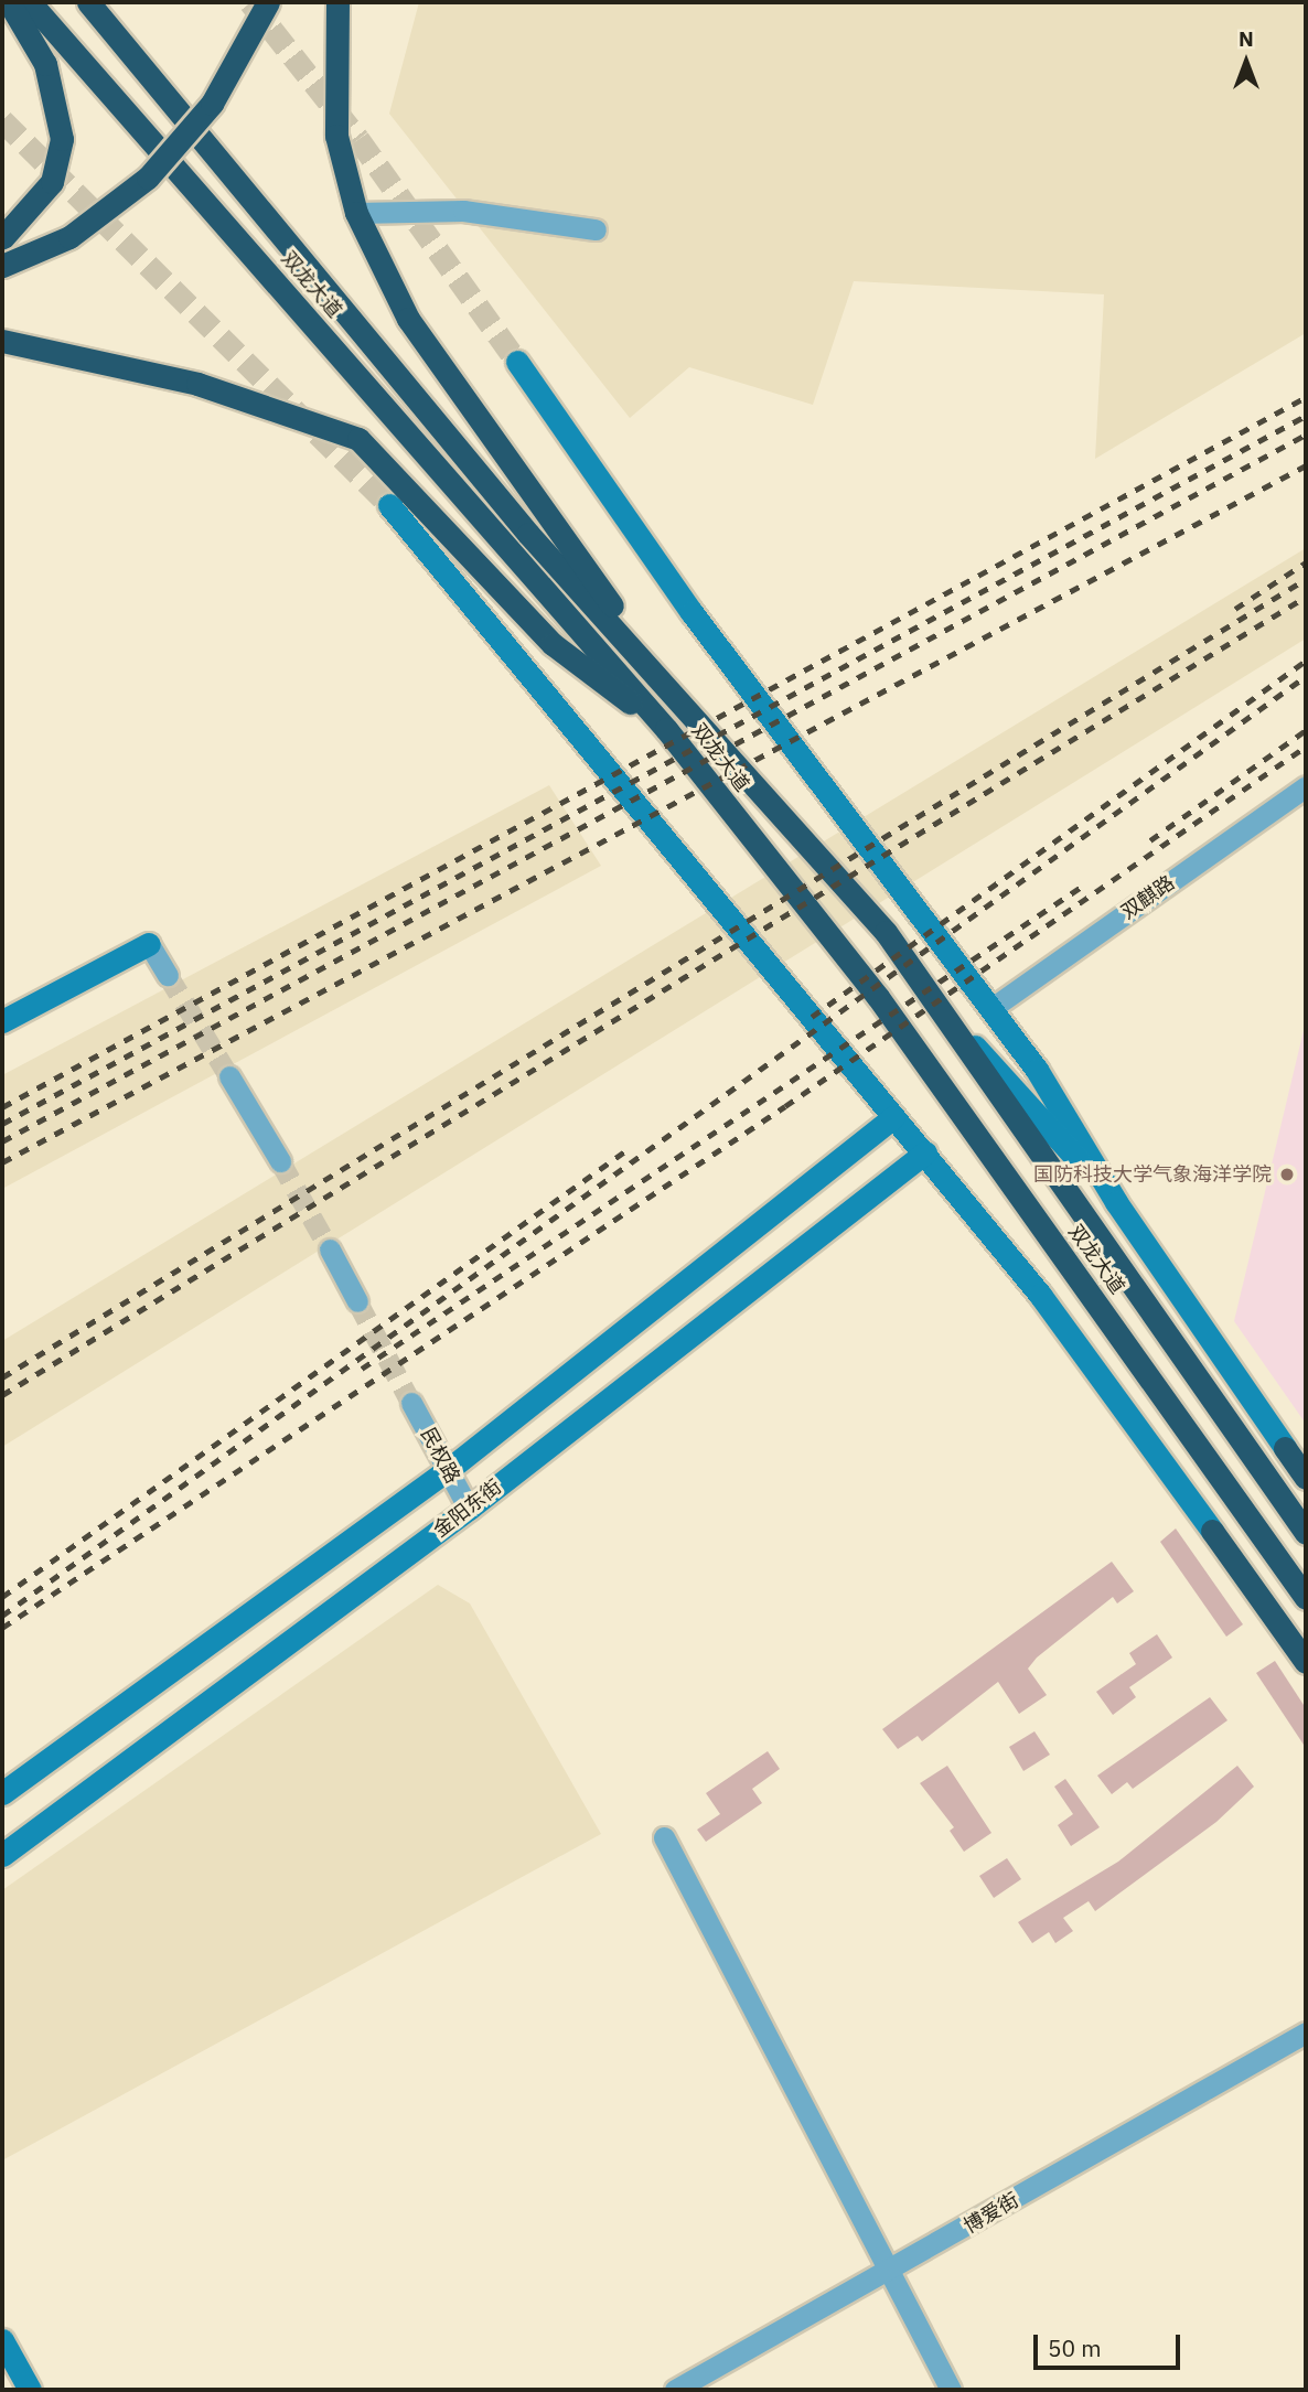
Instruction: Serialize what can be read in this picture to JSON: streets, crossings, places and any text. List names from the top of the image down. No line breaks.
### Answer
{"streets":{"highway":["双龙大道"],"street":["双麒路","民权路","金阳东街","博爱街"]},"crossings":[["民权路","金阳东街"]],"places":["国防科技大学气象海洋学院"],"scale_bar":"50 m","north":"top"}
